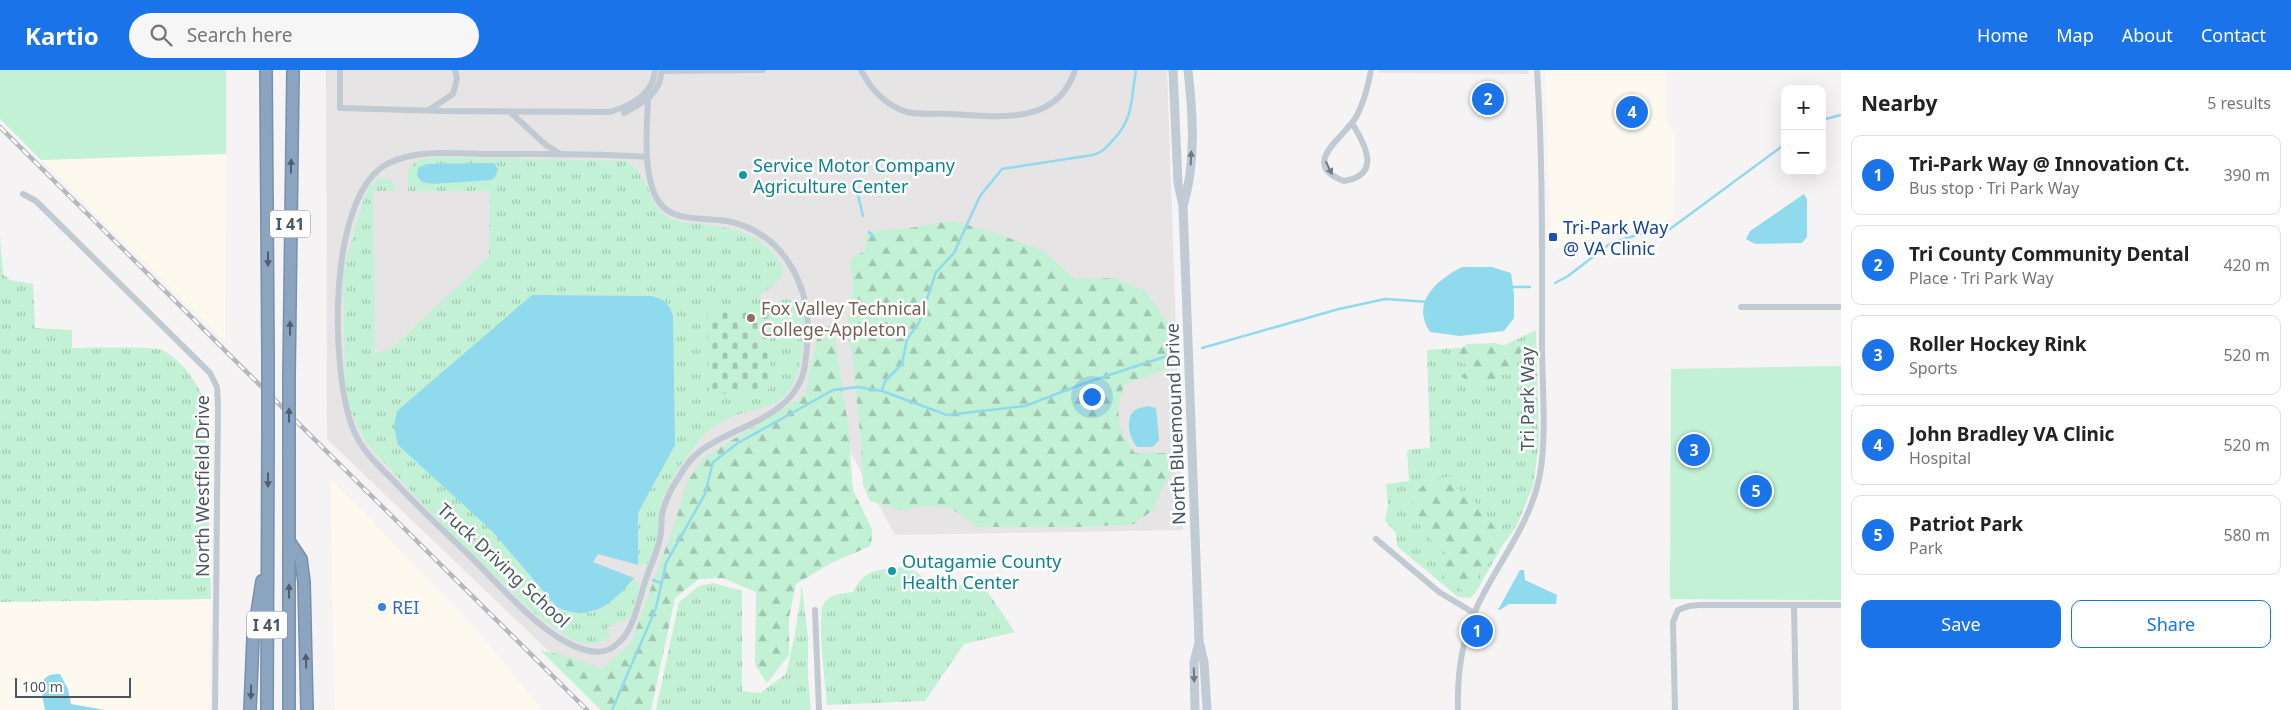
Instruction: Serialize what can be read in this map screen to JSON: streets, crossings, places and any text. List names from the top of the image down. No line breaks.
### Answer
{"streets":{"highway":["I 41"],"main road":["North Bluemound Drive"],"street":["Tri Park Way","North Westfield Drive","Truck Driving School"]},"places":{"other":["Service Motor Company Agriculture Center","Fox Valley Technical College-Appleton","Outagamie County Health Center","REI"],"transit":["Tri-Park Way @ VA Clinic"]},"scale_bar":"100 m","page":{"header":"Kartio","search":"Search here","nav":["Home","Map","About","Contact"],"heading":["Nearby","5 results"],"pins":["2","4","3","5","1"],"map_buttons":["+","−"],"list":[{"mark":"1","name":"Tri-Park Way @ Innovation Ct.","note":"Bus stop · Tri Park Way","value":"390 m"},{"mark":"2","name":"Tri County Community Dental","note":"Place · Tri Park Way","value":"420 m"},{"mark":"3","name":"Roller Hockey Rink","note":"Sports","value":"520 m"},{"mark":"4","name":"John Bradley VA Clinic","note":"Hospital","value":"520 m"},{"mark":"5","name":"Patriot Park","note":"Park","value":"580 m"}],"buttons":["Save","Share"],"scale":"100 m"}}
